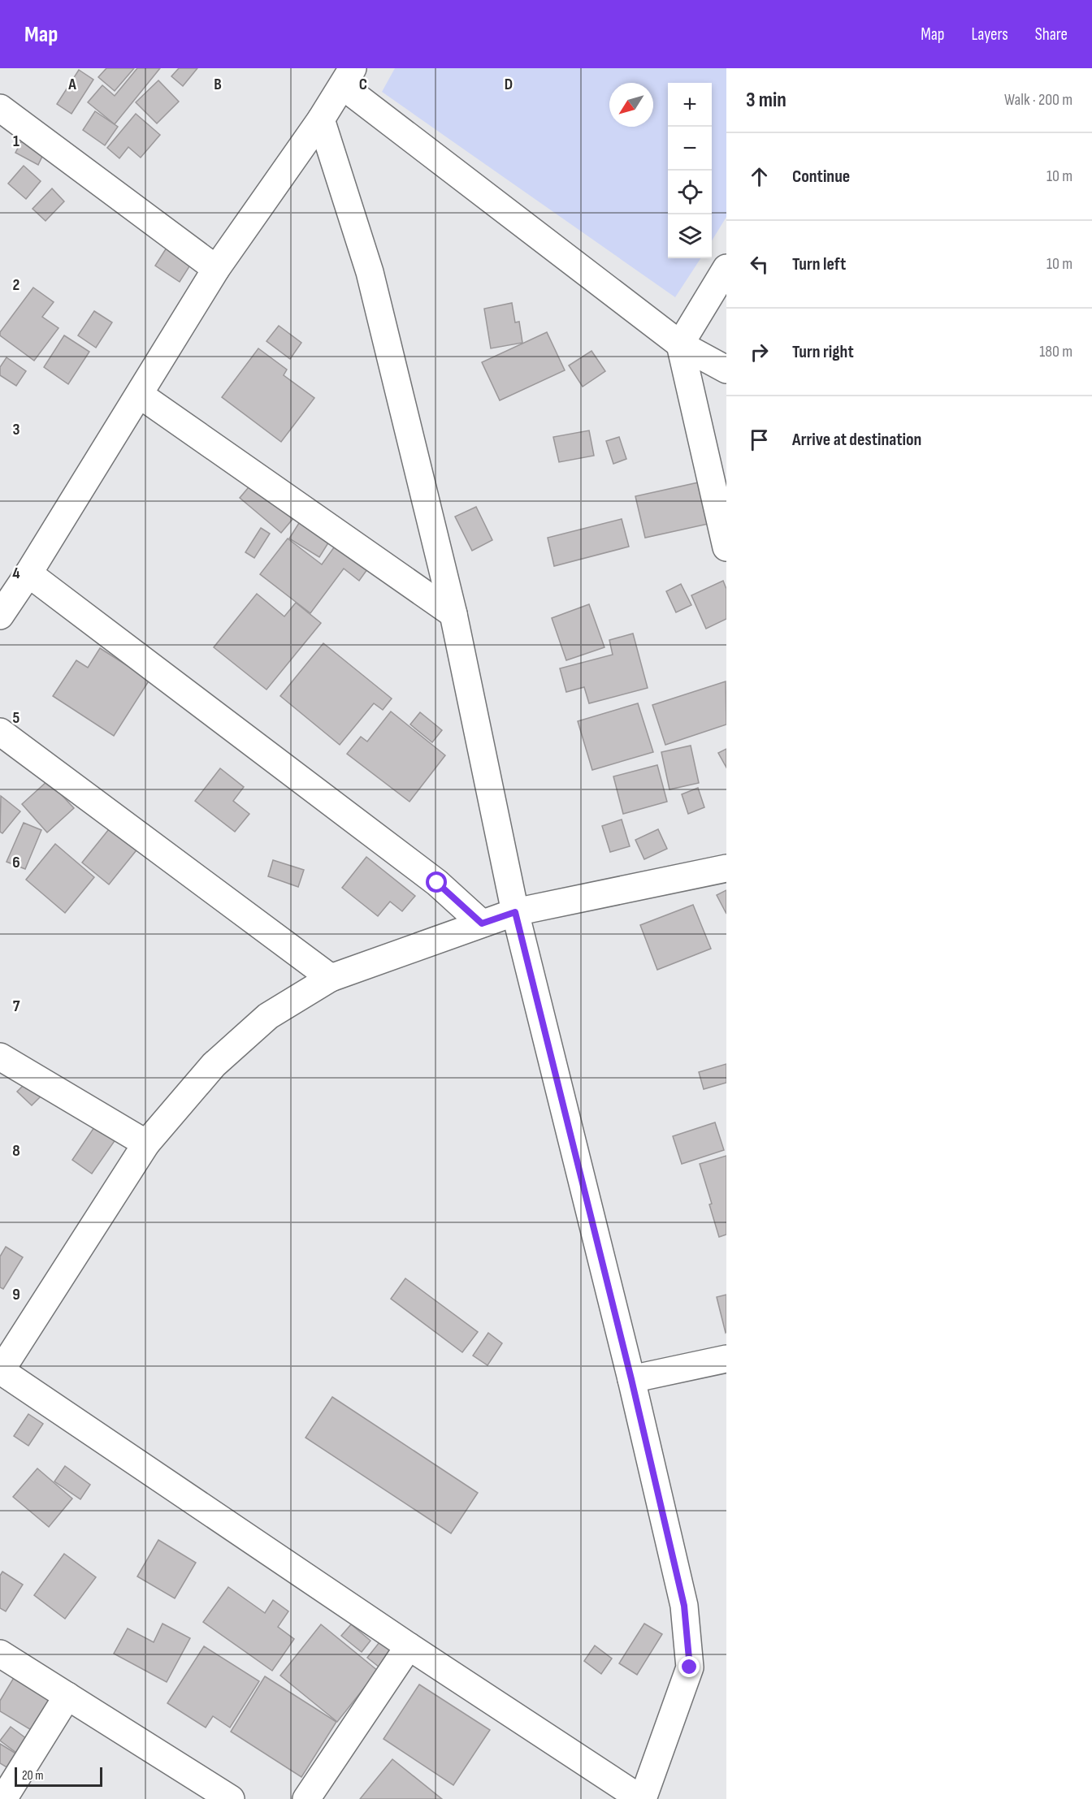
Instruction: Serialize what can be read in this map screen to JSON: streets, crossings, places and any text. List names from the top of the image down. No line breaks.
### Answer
{"scale_bar":"20 m","north":"bottom left","page":{"header":"Map","nav":["Map","Layers","Share"],"heading":["3 min","Walk · 200 m"],"map_buttons":["+","−"],"list":[["Continue","10 m"],["Turn left","10 m"],["Turn right","180 m"],"Arrive at destination"],"scale":"20 m"},"grid":{"columns":["A","B","C","D"],"rows":["1","2","3","4","5","6","7","8","9"]}}
